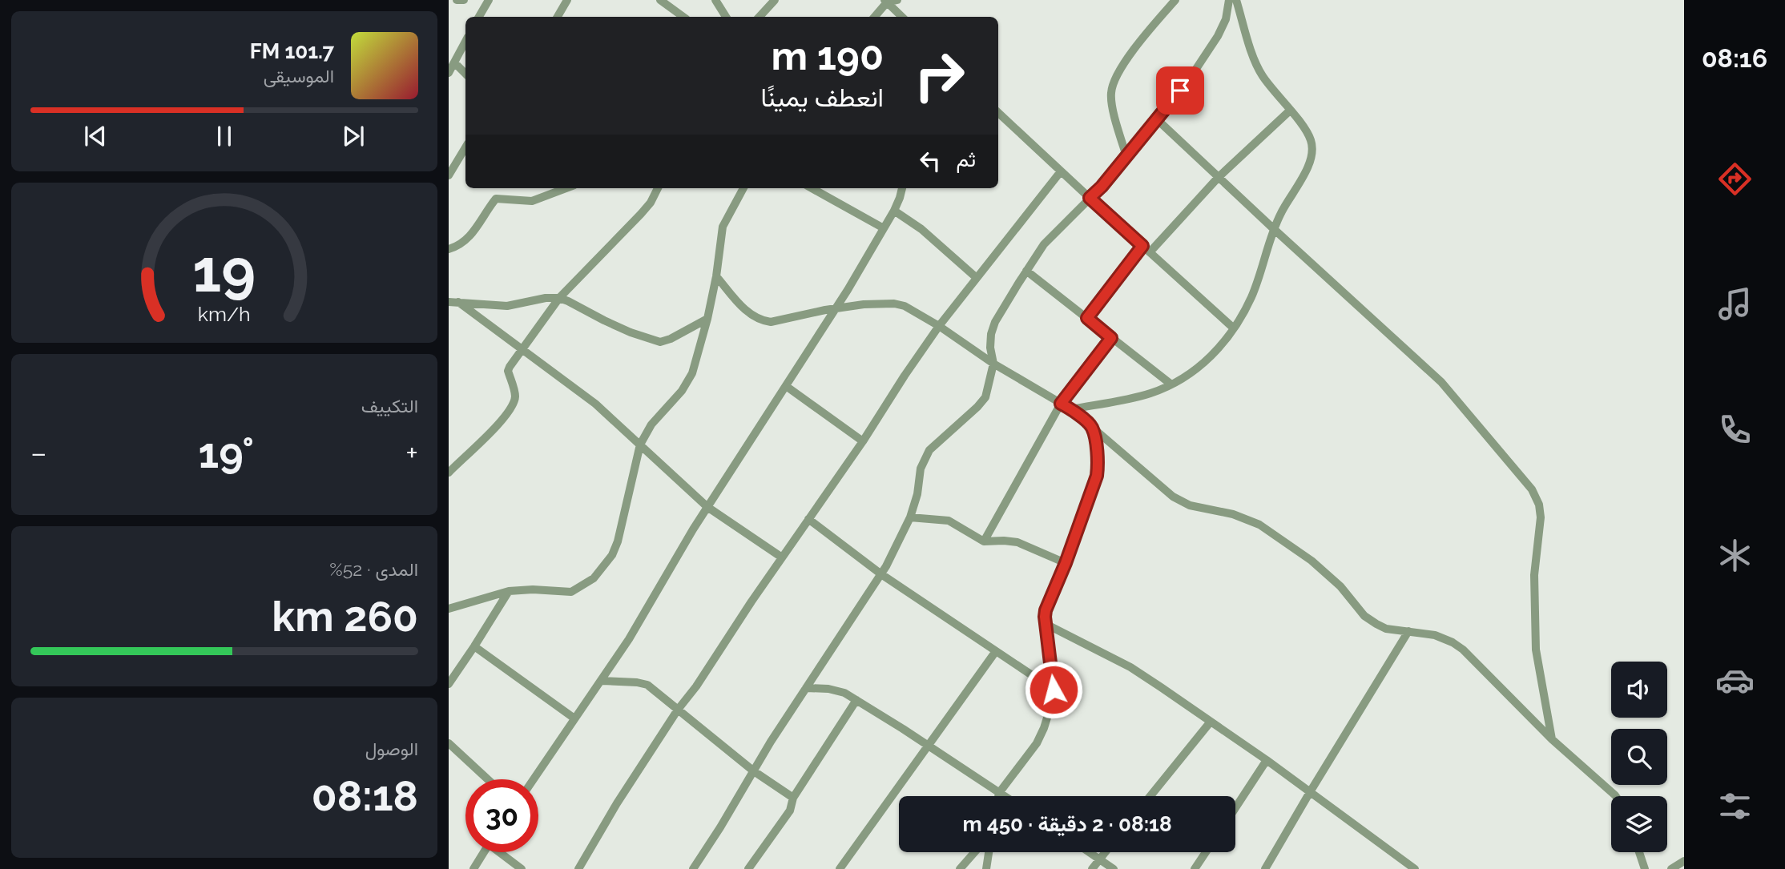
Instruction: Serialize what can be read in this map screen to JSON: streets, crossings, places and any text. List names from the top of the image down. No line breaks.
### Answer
{"page":{"tabs":"08:16","turn":["190 m","انعطف يمينًا"],"song":["101.7 FM","الموسيقى"],"then":"ثم","tile":["التكييف",["المدى · 52%","260 km"],["الوصول","08:18"]],"heat":["−","19°","+"],"limit":"30","trip":"08:18 · 2 دقيقة · 450 m","gauge":["19","km/h"]}}
